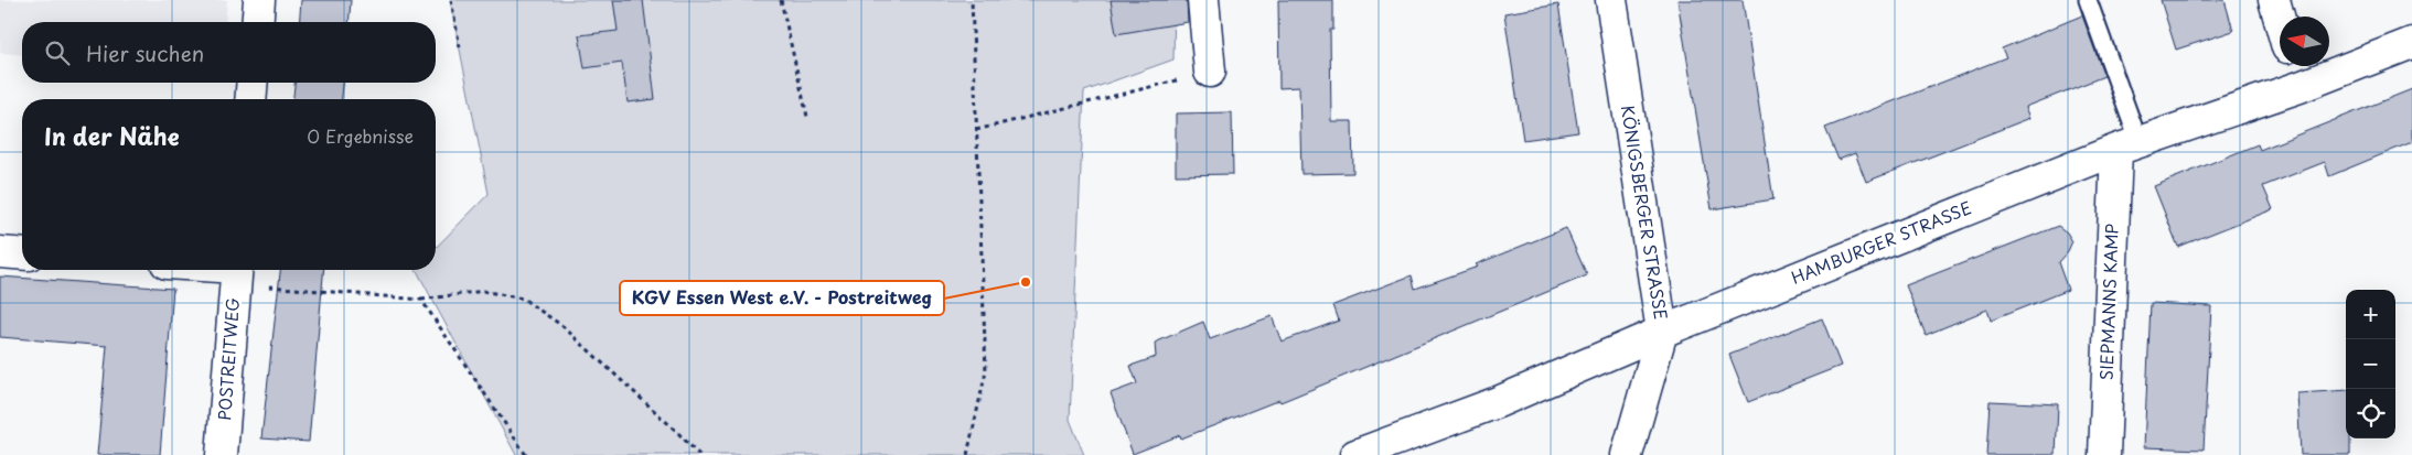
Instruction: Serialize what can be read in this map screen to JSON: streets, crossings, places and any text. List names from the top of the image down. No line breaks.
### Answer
{"streets":{"street":["KÖNIGSBERGER STRASSE","HAMBURGER STRASSE","SIEPMANNS KAMP","POSTREITWEG"]},"crossings":[["KÖNIGSBERGER STRASSE","HAMBURGER STRASSE"],["HAMBURGER STRASSE","SIEPMANNS KAMP"]],"places":["KGV Essen West e.V. - Postreitweg"],"north":"left","page":{"search":"Hier suchen","heading":["In der Nähe","0 Ergebnisse"],"map_buttons":["+","−"]}}
